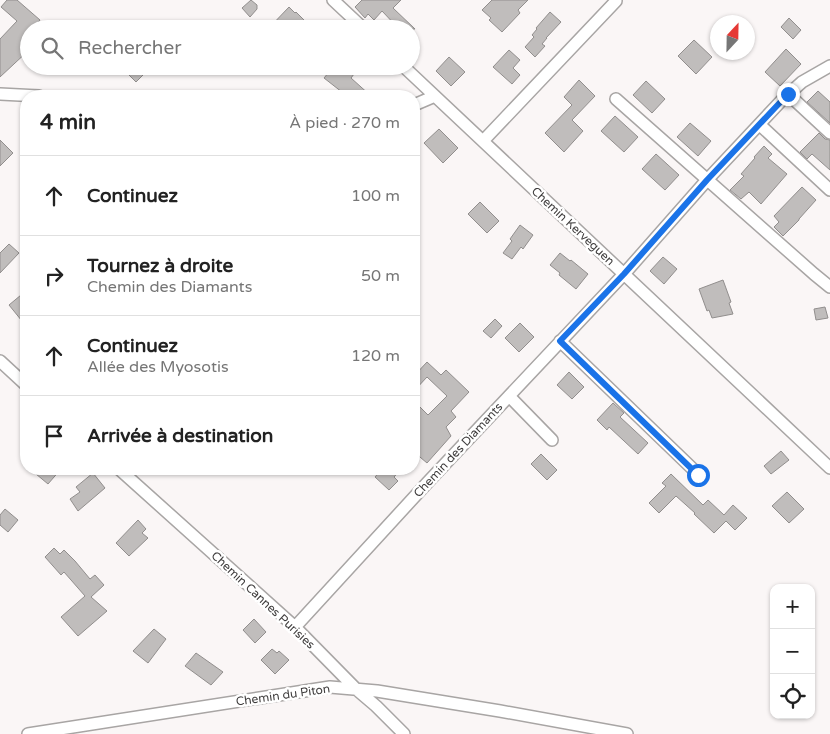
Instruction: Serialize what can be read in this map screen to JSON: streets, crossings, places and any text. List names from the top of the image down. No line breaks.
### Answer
{"streets":{"street":["Chemin Kerveguen","Chemin des Diamants","Chemin Cannes Purisies","Chemin du Piton"]},"crossings":[["Chemin Kerveguen","Chemin des Diamants"],["Chemin des Diamants","Chemin Cannes Purisies"],["Chemin Cannes Purisies","Chemin du Piton"]],"north":"top","page":{"search":"Rechercher","heading":["4 min","À pied · 270 m"],"list":[["Continuez","100 m"],["Tournez à droite","Chemin des Diamants","50 m"],["Continuez","Allée des Myosotis","120 m"],"Arrivée à destination"],"map_buttons":["+","−"]}}
